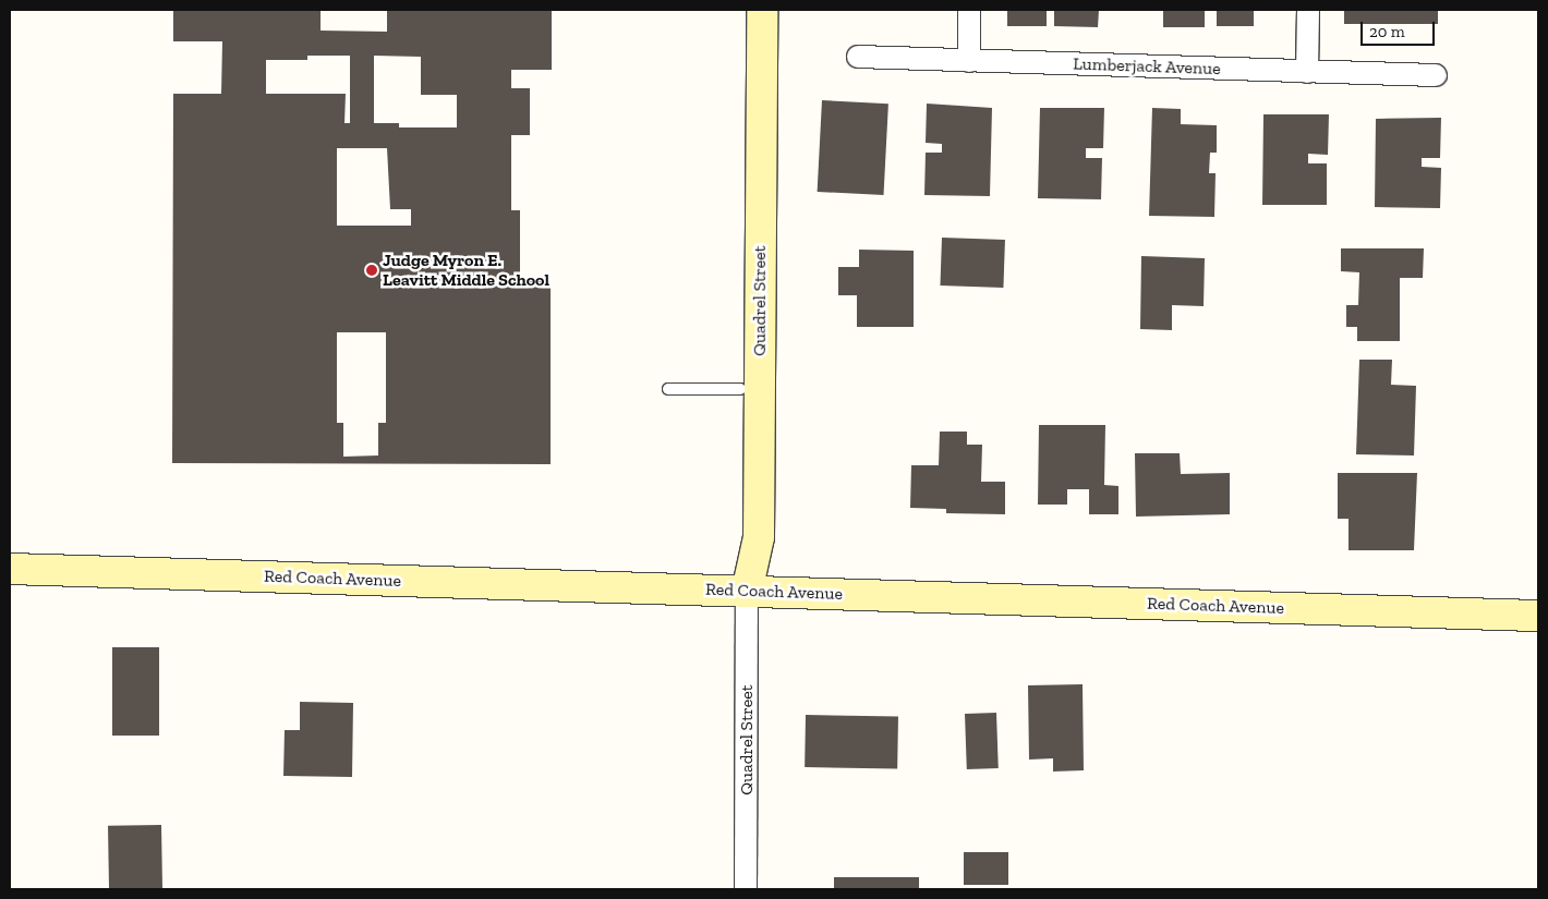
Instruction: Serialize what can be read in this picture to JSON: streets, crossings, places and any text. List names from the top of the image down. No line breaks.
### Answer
{"streets":{"street":["Lumberjack Avenue","Quadrel Street","Red Coach Avenue"]},"crossings":[["Quadrel Street","Red Coach Avenue"]],"places":["Judge Myron E. Leavitt Middle School"],"scale_bar":"20 m"}
